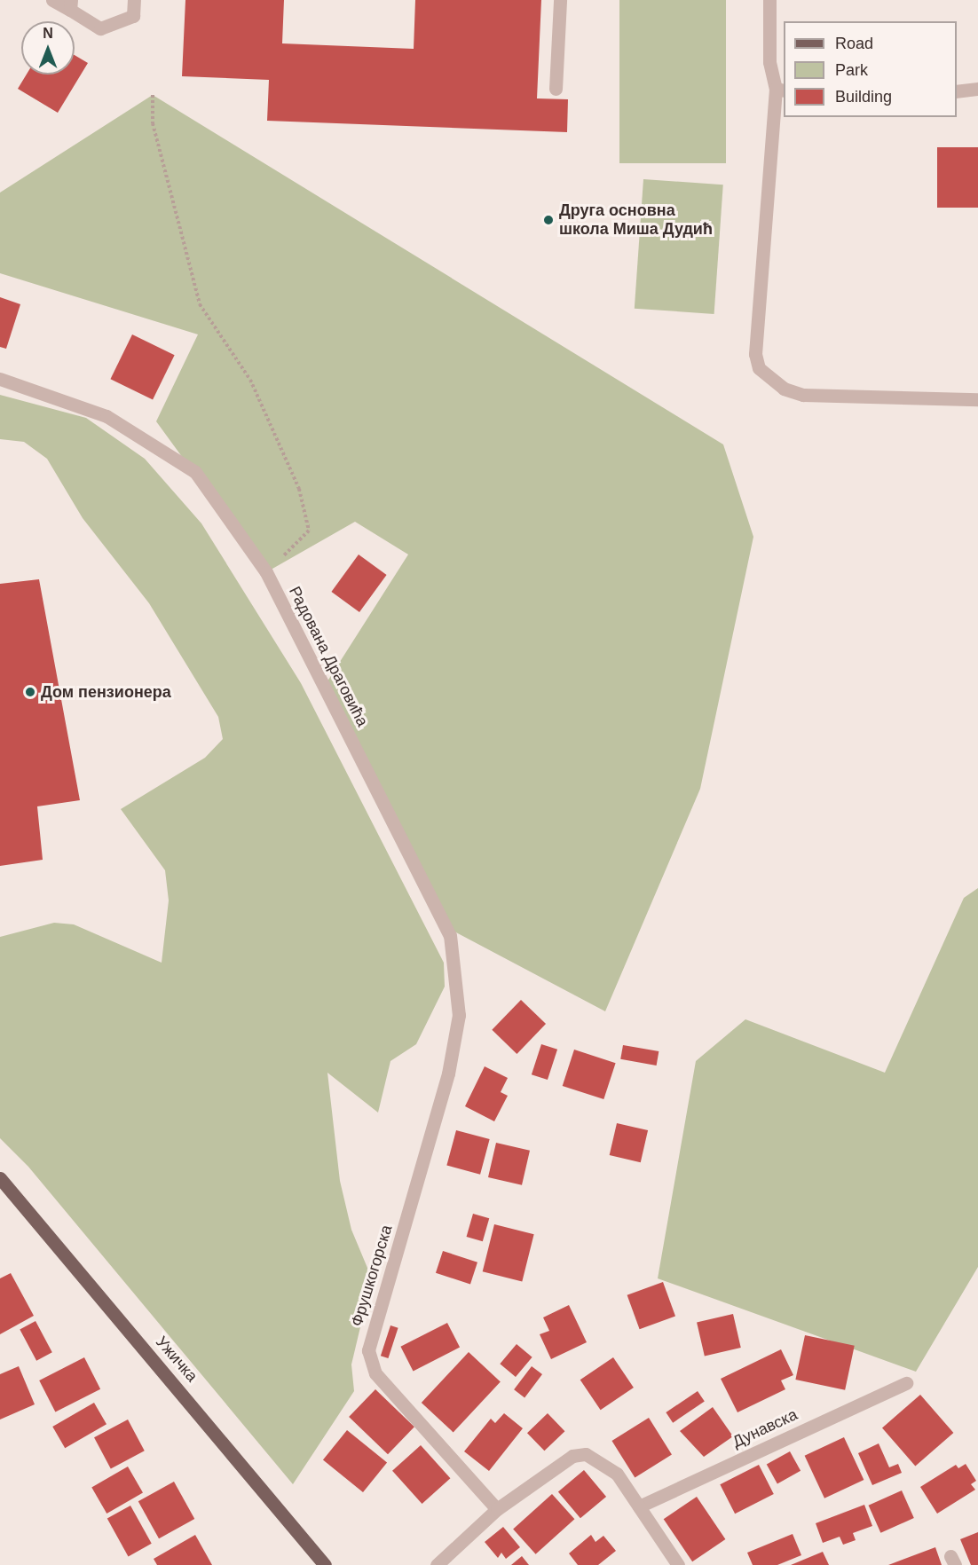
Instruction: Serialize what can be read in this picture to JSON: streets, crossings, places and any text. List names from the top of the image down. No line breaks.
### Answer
{"streets":{"main road":["Ужичка"],"street":["Радована Драговића","Фрушкогорска","Дунавска"]},"crossings":[["Радована Драговића","Фрушкогорска"]],"places":["Друга основна школа Миша Дудић","Дом пензионера"],"legend":["Road","Park","Building"],"north":"top"}
